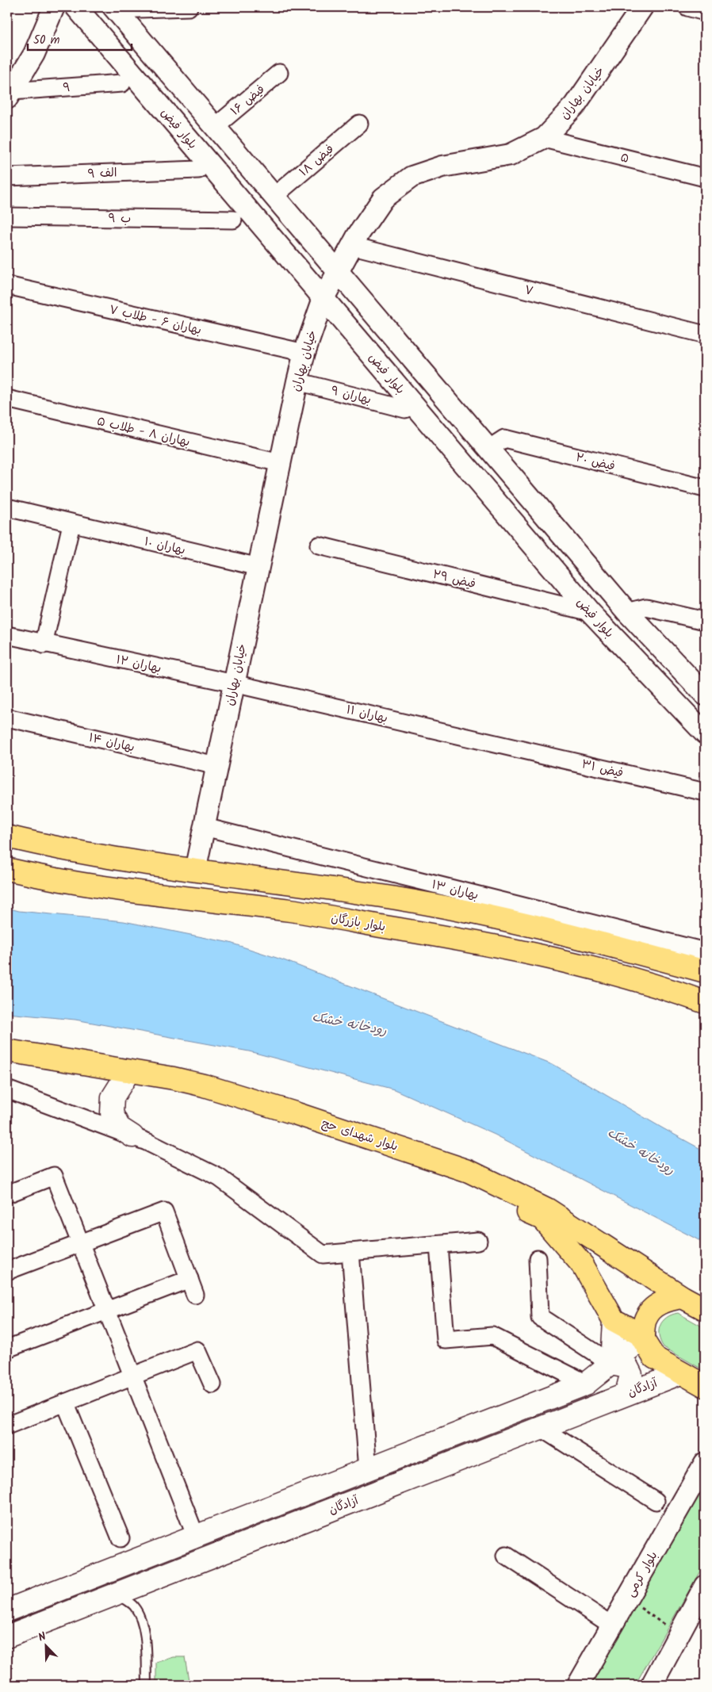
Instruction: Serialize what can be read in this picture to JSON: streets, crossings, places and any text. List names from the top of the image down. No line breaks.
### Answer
{"streets":{"main road":["بلوار بازرگان","بلوار شهدای حج","آزادگان"],"street":["۹","خیابان بهاران","فیض ۱۶","بلوار فیض","۵","فیض ۱۸","۹ الف","۹ ب","۷","بهاران ۶ - طلاب ۷","بهاران ۹","بهاران ۸ - طلاب ۵","فیض ۲۰","بهاران ۱۰","فیض ۲۹","بهاران ۱۲","بهاران ۱۱","بهاران ۱۴","فیض ۳۱","بهاران ۱۳","بلوار کرمی"]},"crossings":[["خیابان بهاران","بلوار فیض"],["خیابان بهاران","۵"],["خیابان بهاران","۷"],["خیابان بهاران","بهاران ۶ - طلاب ۷"],["خیابان بهاران","بهاران ۹"],["خیابان بهاران","بهاران ۸ - طلاب ۵"],["خیابان بهاران","بهاران ۱۰"],["خیابان بهاران","بهاران ۱۲"],["خیابان بهاران","بهاران ۱۱"],["خیابان بهاران","بهاران ۱۴"],["خیابان بهاران","بهاران ۱۳"],["بلوار فیض","فیض ۲۹"],["بهاران ۱۲","بهاران ۱۱"],["بهاران ۱۱","فیض ۳۱"]],"water":["رودخانه خشک"],"scale_bar":"50 m","north":"top left"}
